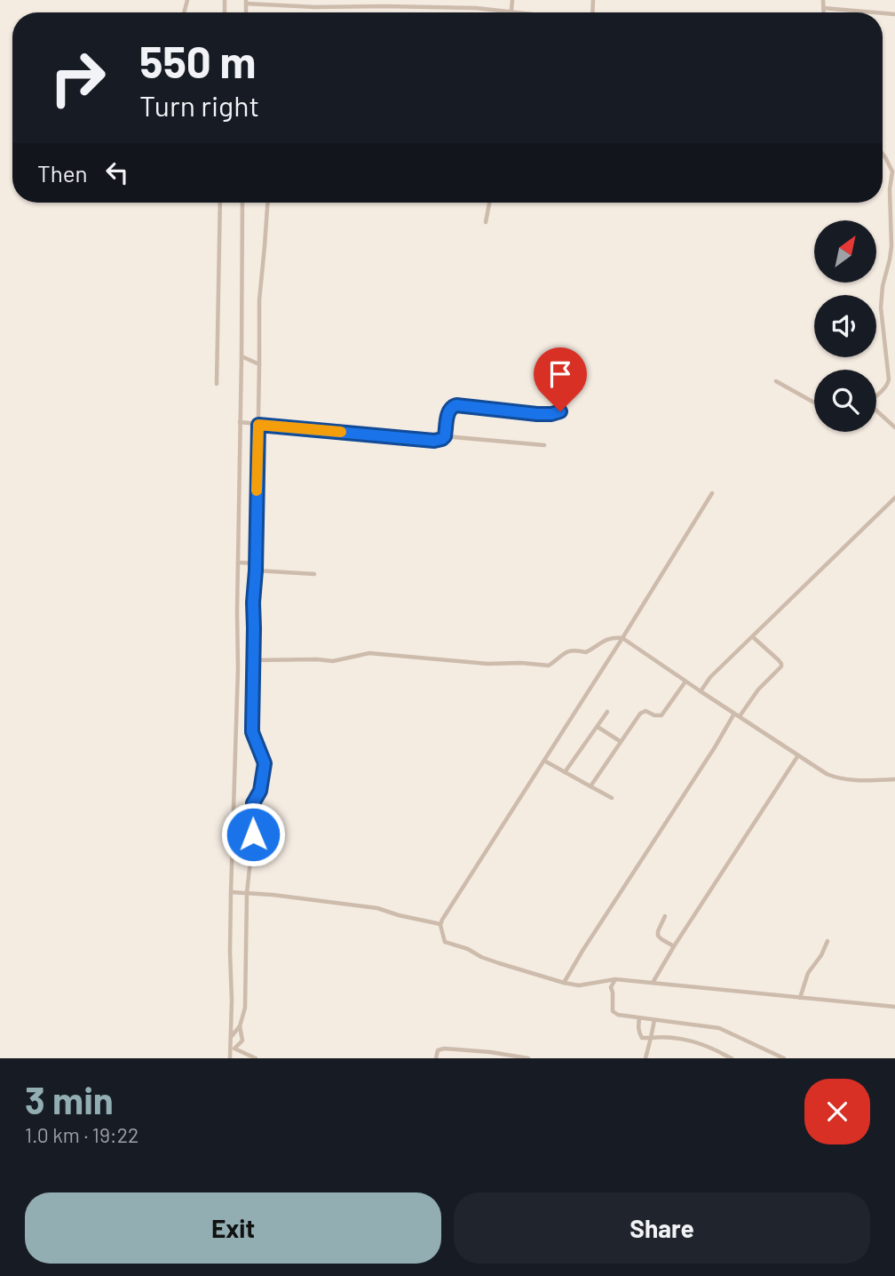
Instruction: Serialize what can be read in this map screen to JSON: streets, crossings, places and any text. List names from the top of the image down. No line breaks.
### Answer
{"north":"top right","page":{"turn":["550 m","Turn right"],"then":"Then","heading":["3 min","1.0 km · 19:22"],"buttons":["Exit","Share"]}}
